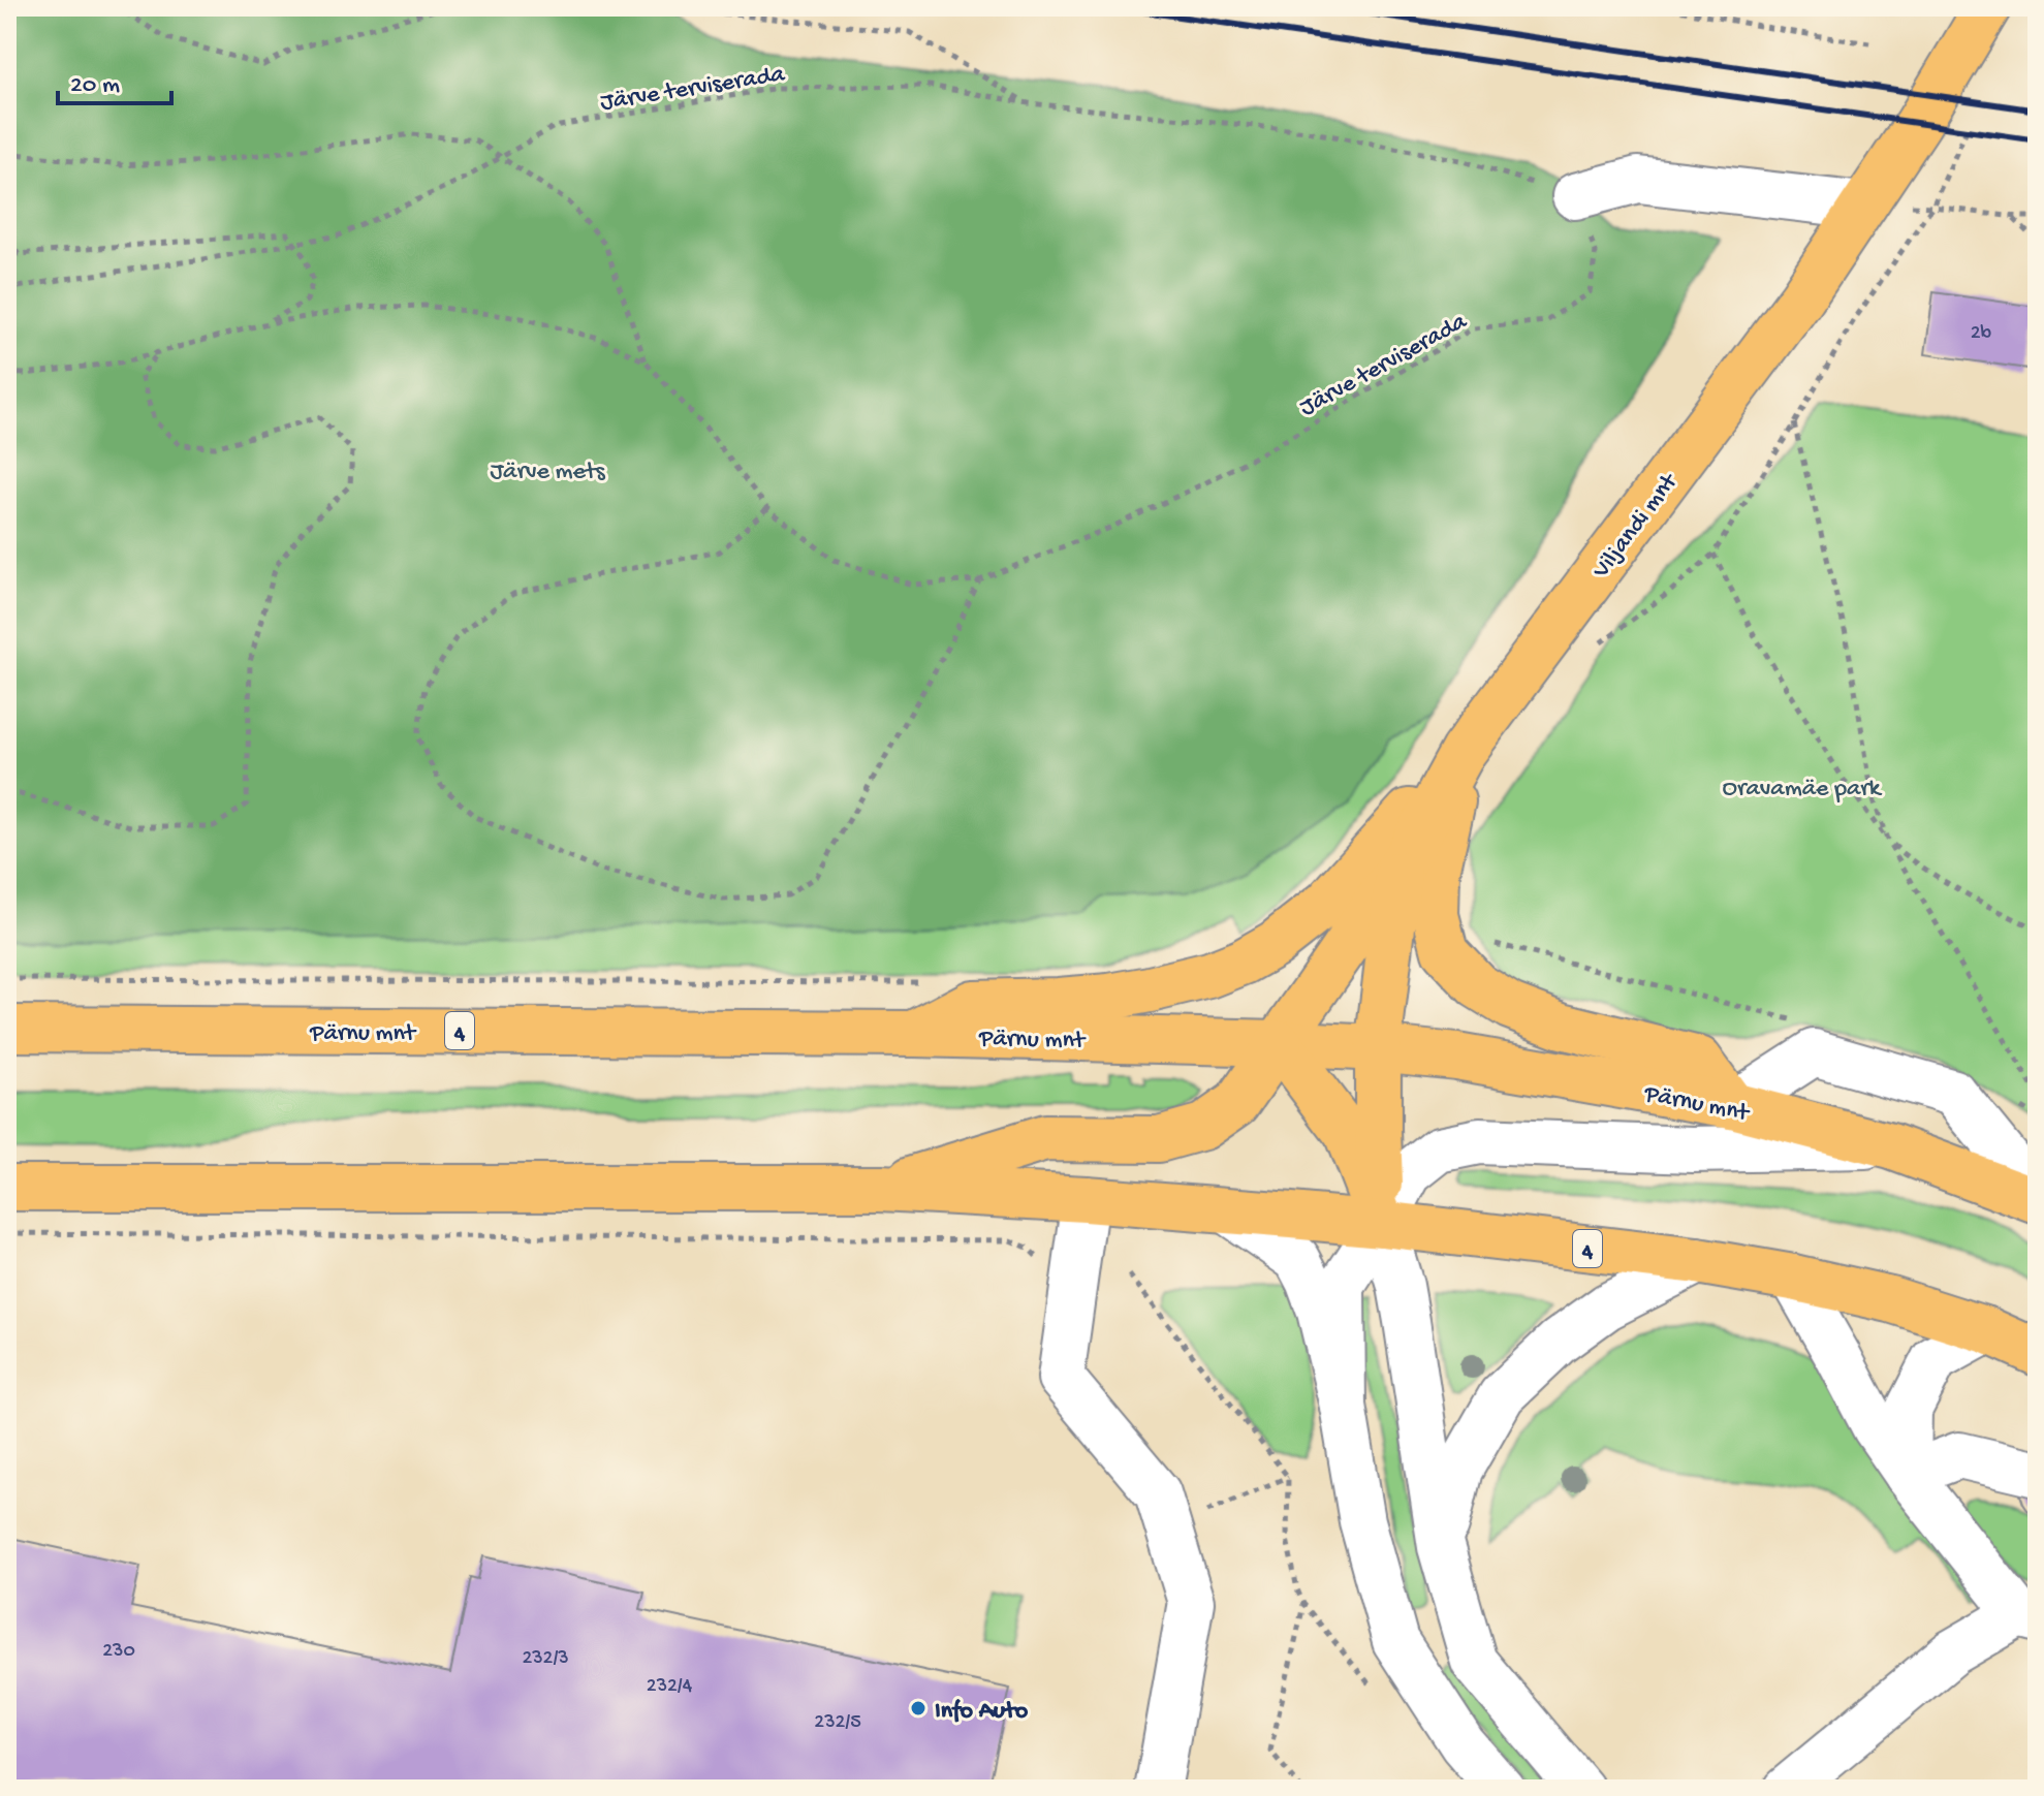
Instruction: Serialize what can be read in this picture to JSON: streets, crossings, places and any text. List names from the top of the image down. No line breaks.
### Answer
{"streets":{"main road":["Viljandi mnt","Pärnu mnt","4"],"path":["Järve terviserada"]},"crossings":[["Viljandi mnt","Pärnu mnt"],["Viljandi mnt","4"]],"parks":["Järve mets","Oravamäe park"],"places":["Info Auto"],"house_numbers":["2b","230","232/3","232/4","232/5"],"scale_bar":"20 m"}
